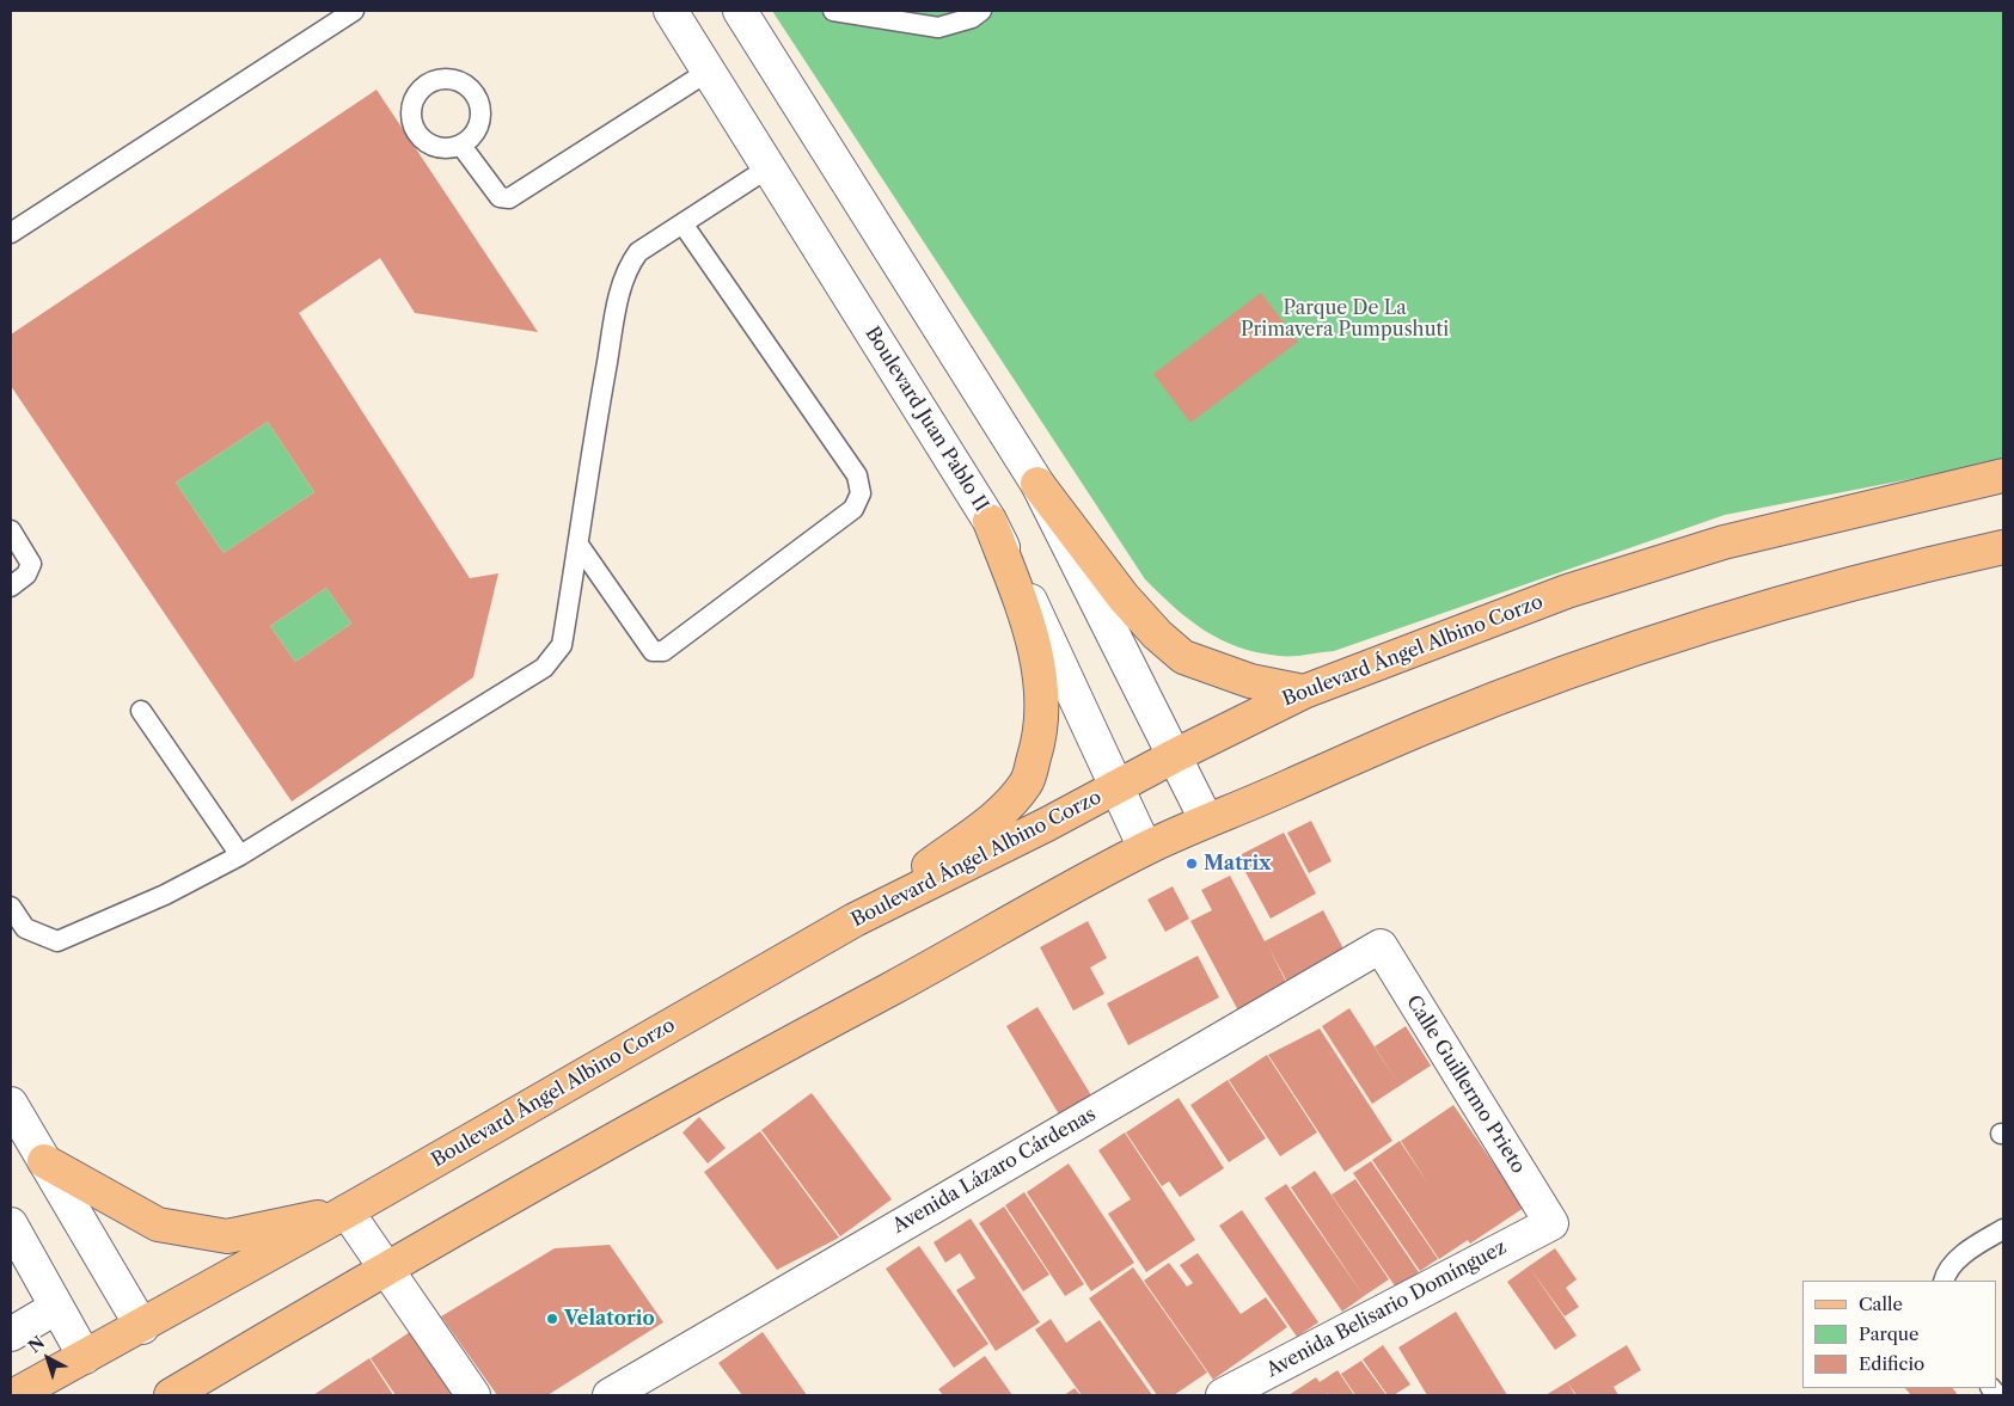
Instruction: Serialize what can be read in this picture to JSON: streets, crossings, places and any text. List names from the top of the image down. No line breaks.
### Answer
{"streets":{"main road":["Boulevard Ángel Albino Corzo"],"street":["Boulevard Juan Pablo II","Calle Guillermo Prieto","Avenida Lázaro Cárdenas","Avenida Belisario Domínguez"]},"crossings":[["Boulevard Juan Pablo II","Boulevard Ángel Albino Corzo"],["Calle Guillermo Prieto","Avenida Lázaro Cárdenas"],["Calle Guillermo Prieto","Avenida Belisario Domínguez"]],"parks":["Parque De La Primavera Pumpushuti"],"places":["Matrix","Velatorio"],"legend":["Calle","Parque","Edificio"],"north":"top left"}
